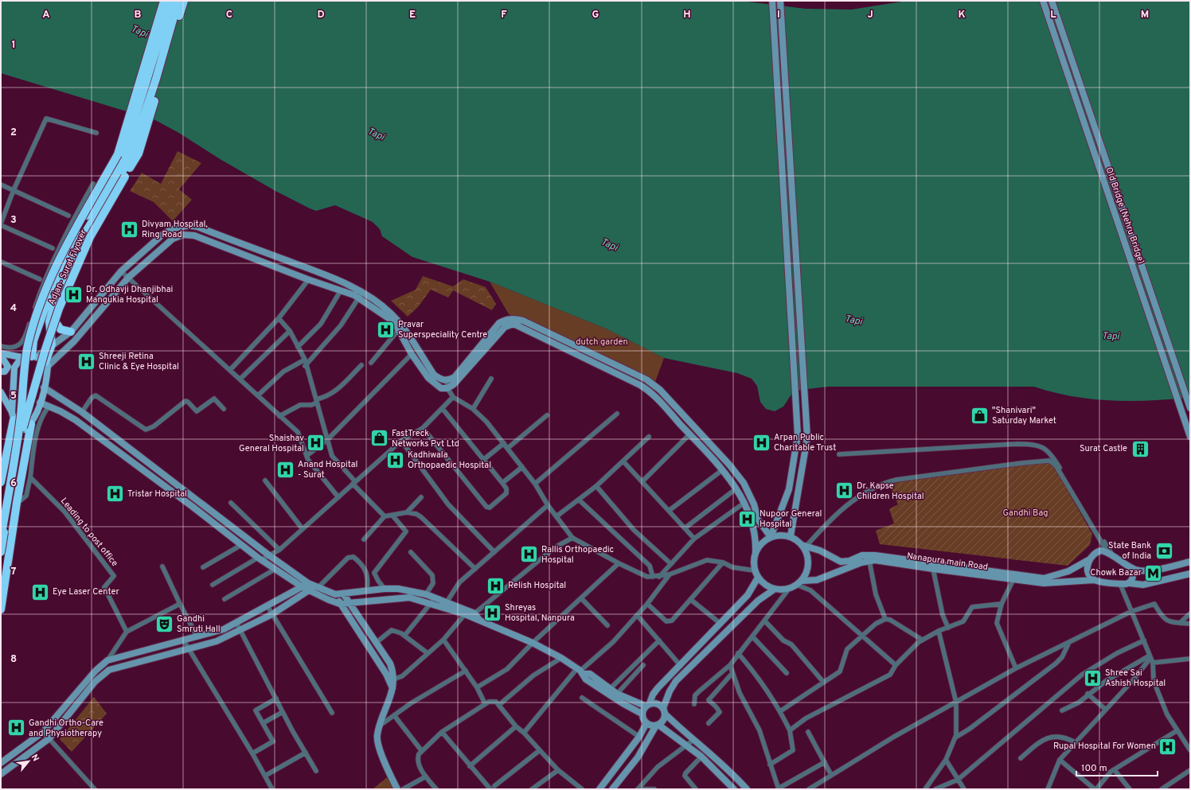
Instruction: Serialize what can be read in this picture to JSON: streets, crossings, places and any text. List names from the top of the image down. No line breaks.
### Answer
{"streets":{"highway":["Adjan- Surat Flyover"],"main road":["Old Bridge (Nehru Bridge)","Nanapura main Road"],"street":["Leading to post office"]},"water":["Tapi"],"parks":["dutch garden","Gandhi Bag"],"places":{"hospital":["Divyam Hospital, Ring Road","Dr. Odhavji Dhanjibhai Mangukia Hospital","Pravar Superspeciality Centre","Shreeji Retina Clinic & Eye Hospital","Arpan Public Charitable Trust","Shaishav General Hospital","Kadhiwala Orthopaedic Hospital","Anand Hospital - Surat","Dr. Kapse Children Hospital","Tristar Hospital","Nupoor General Hospital","Rallis Orthopaedic Hospital","Relish Hospital","Eye Laser Center","Shreyas Hospital, Nanpura","Shree Sai Ashish Hospital","Gandhi Ortho-Care and Physiotherapy","Rupal Hospital For Women"],"shop":["\"Shanivari\" Saturday Market","FastTreck Networks Pvt Ltd"],"building":["Surat Castle"],"bank":["State Bank of India"],"metro station":["Chowk Bazar"],"theatre":["Gandhi Smruti Hall"]},"scale_bar":"100 m","north":"top right","grid":{"columns":["A","B","C","D","E","F","G","H","I","J","K","L","M"],"rows":["1","2","3","4","5","6","7","8"]}}
